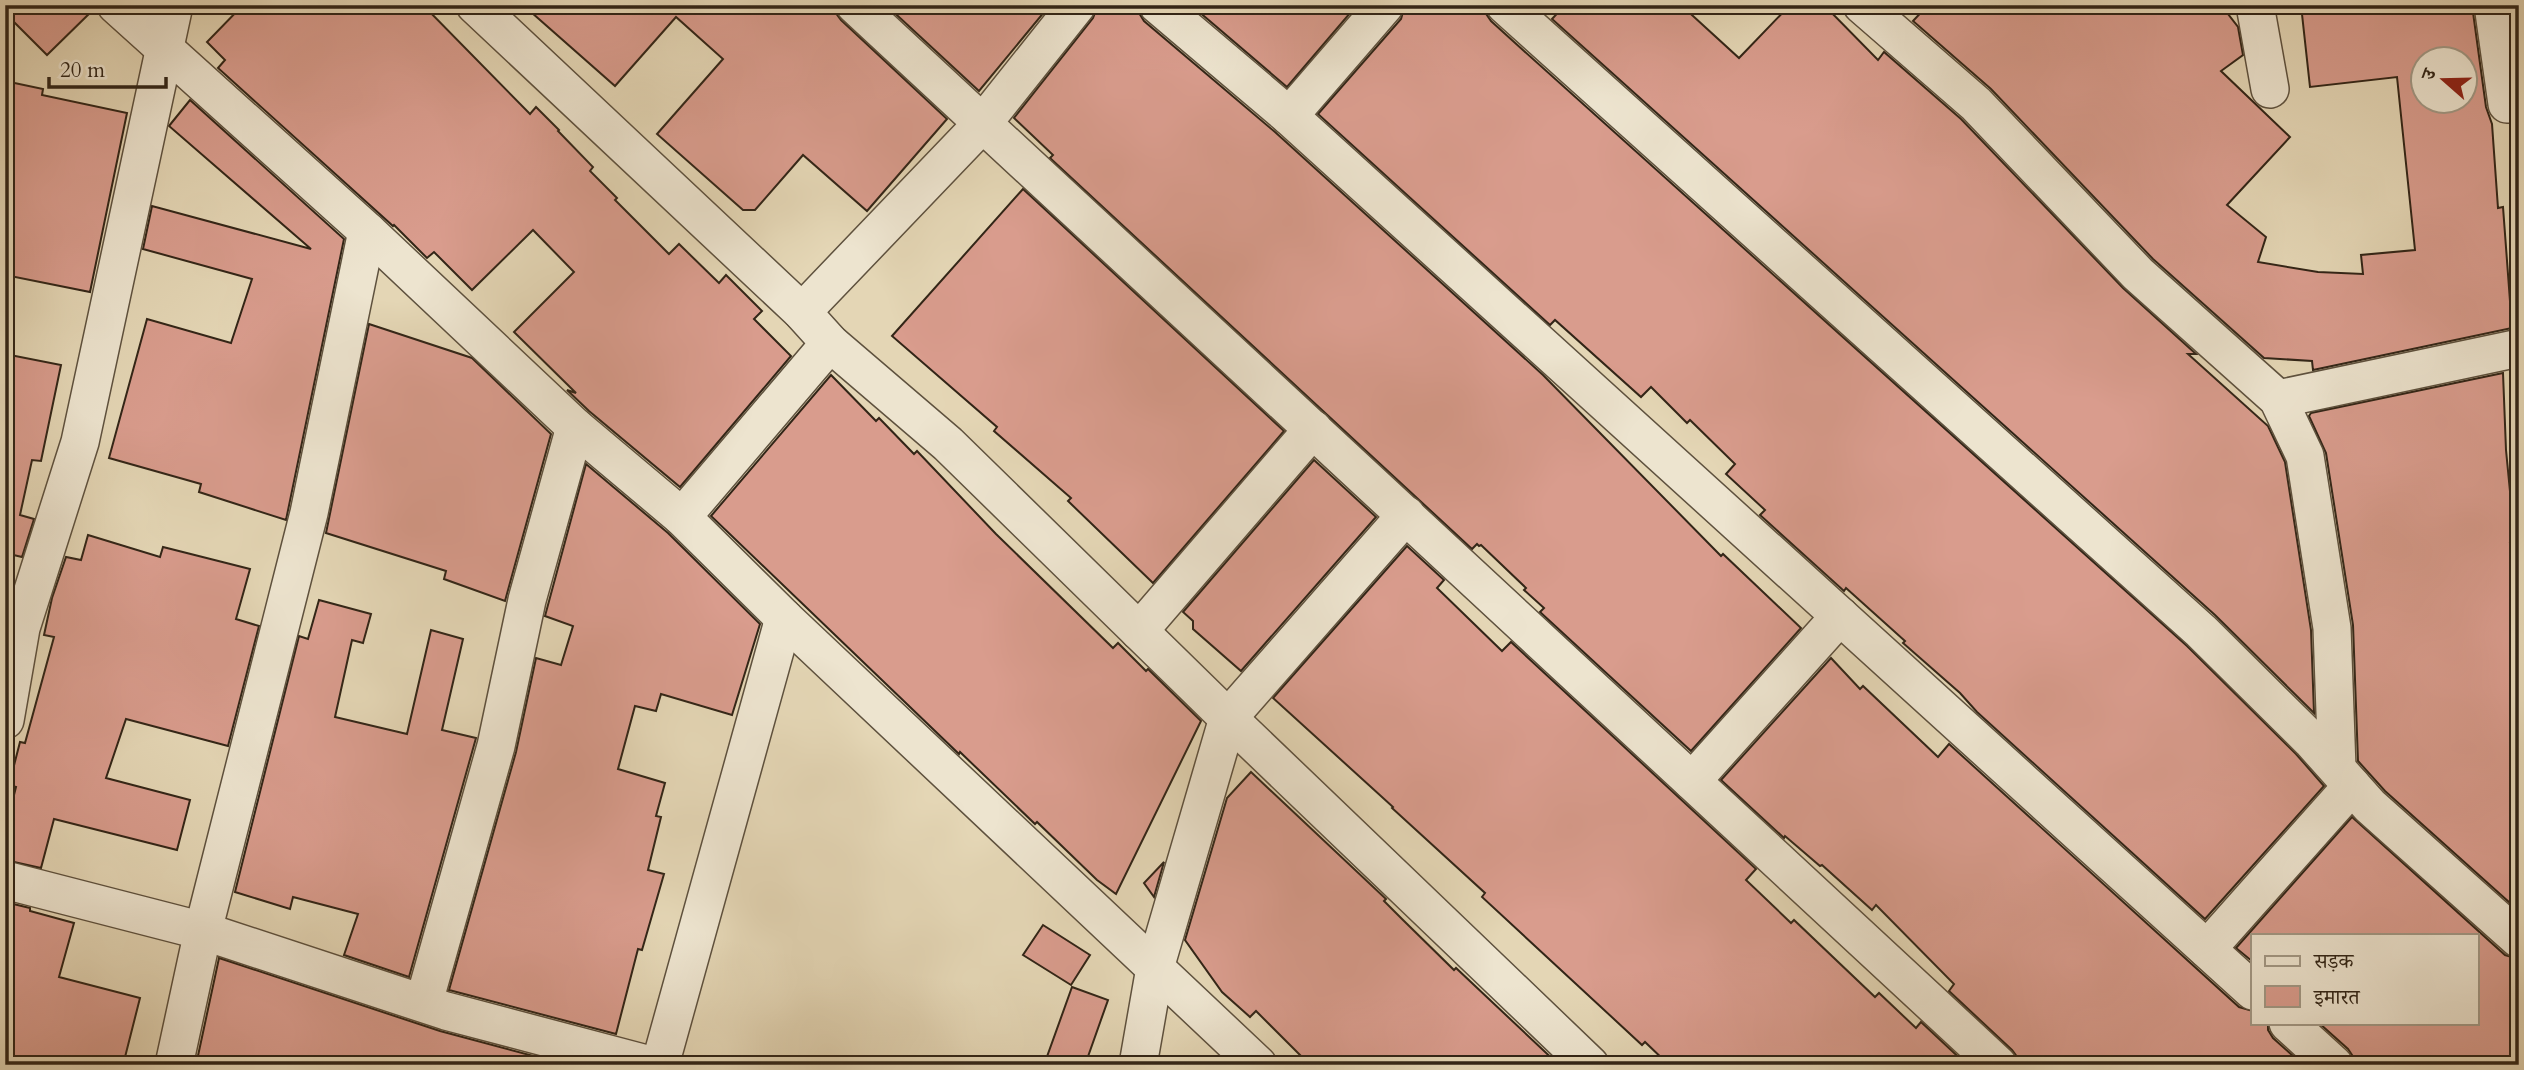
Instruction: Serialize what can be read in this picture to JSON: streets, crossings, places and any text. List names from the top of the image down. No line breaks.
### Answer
{"legend":["सड़क","इमारत"],"scale_bar":"20 m","north":"left"}
